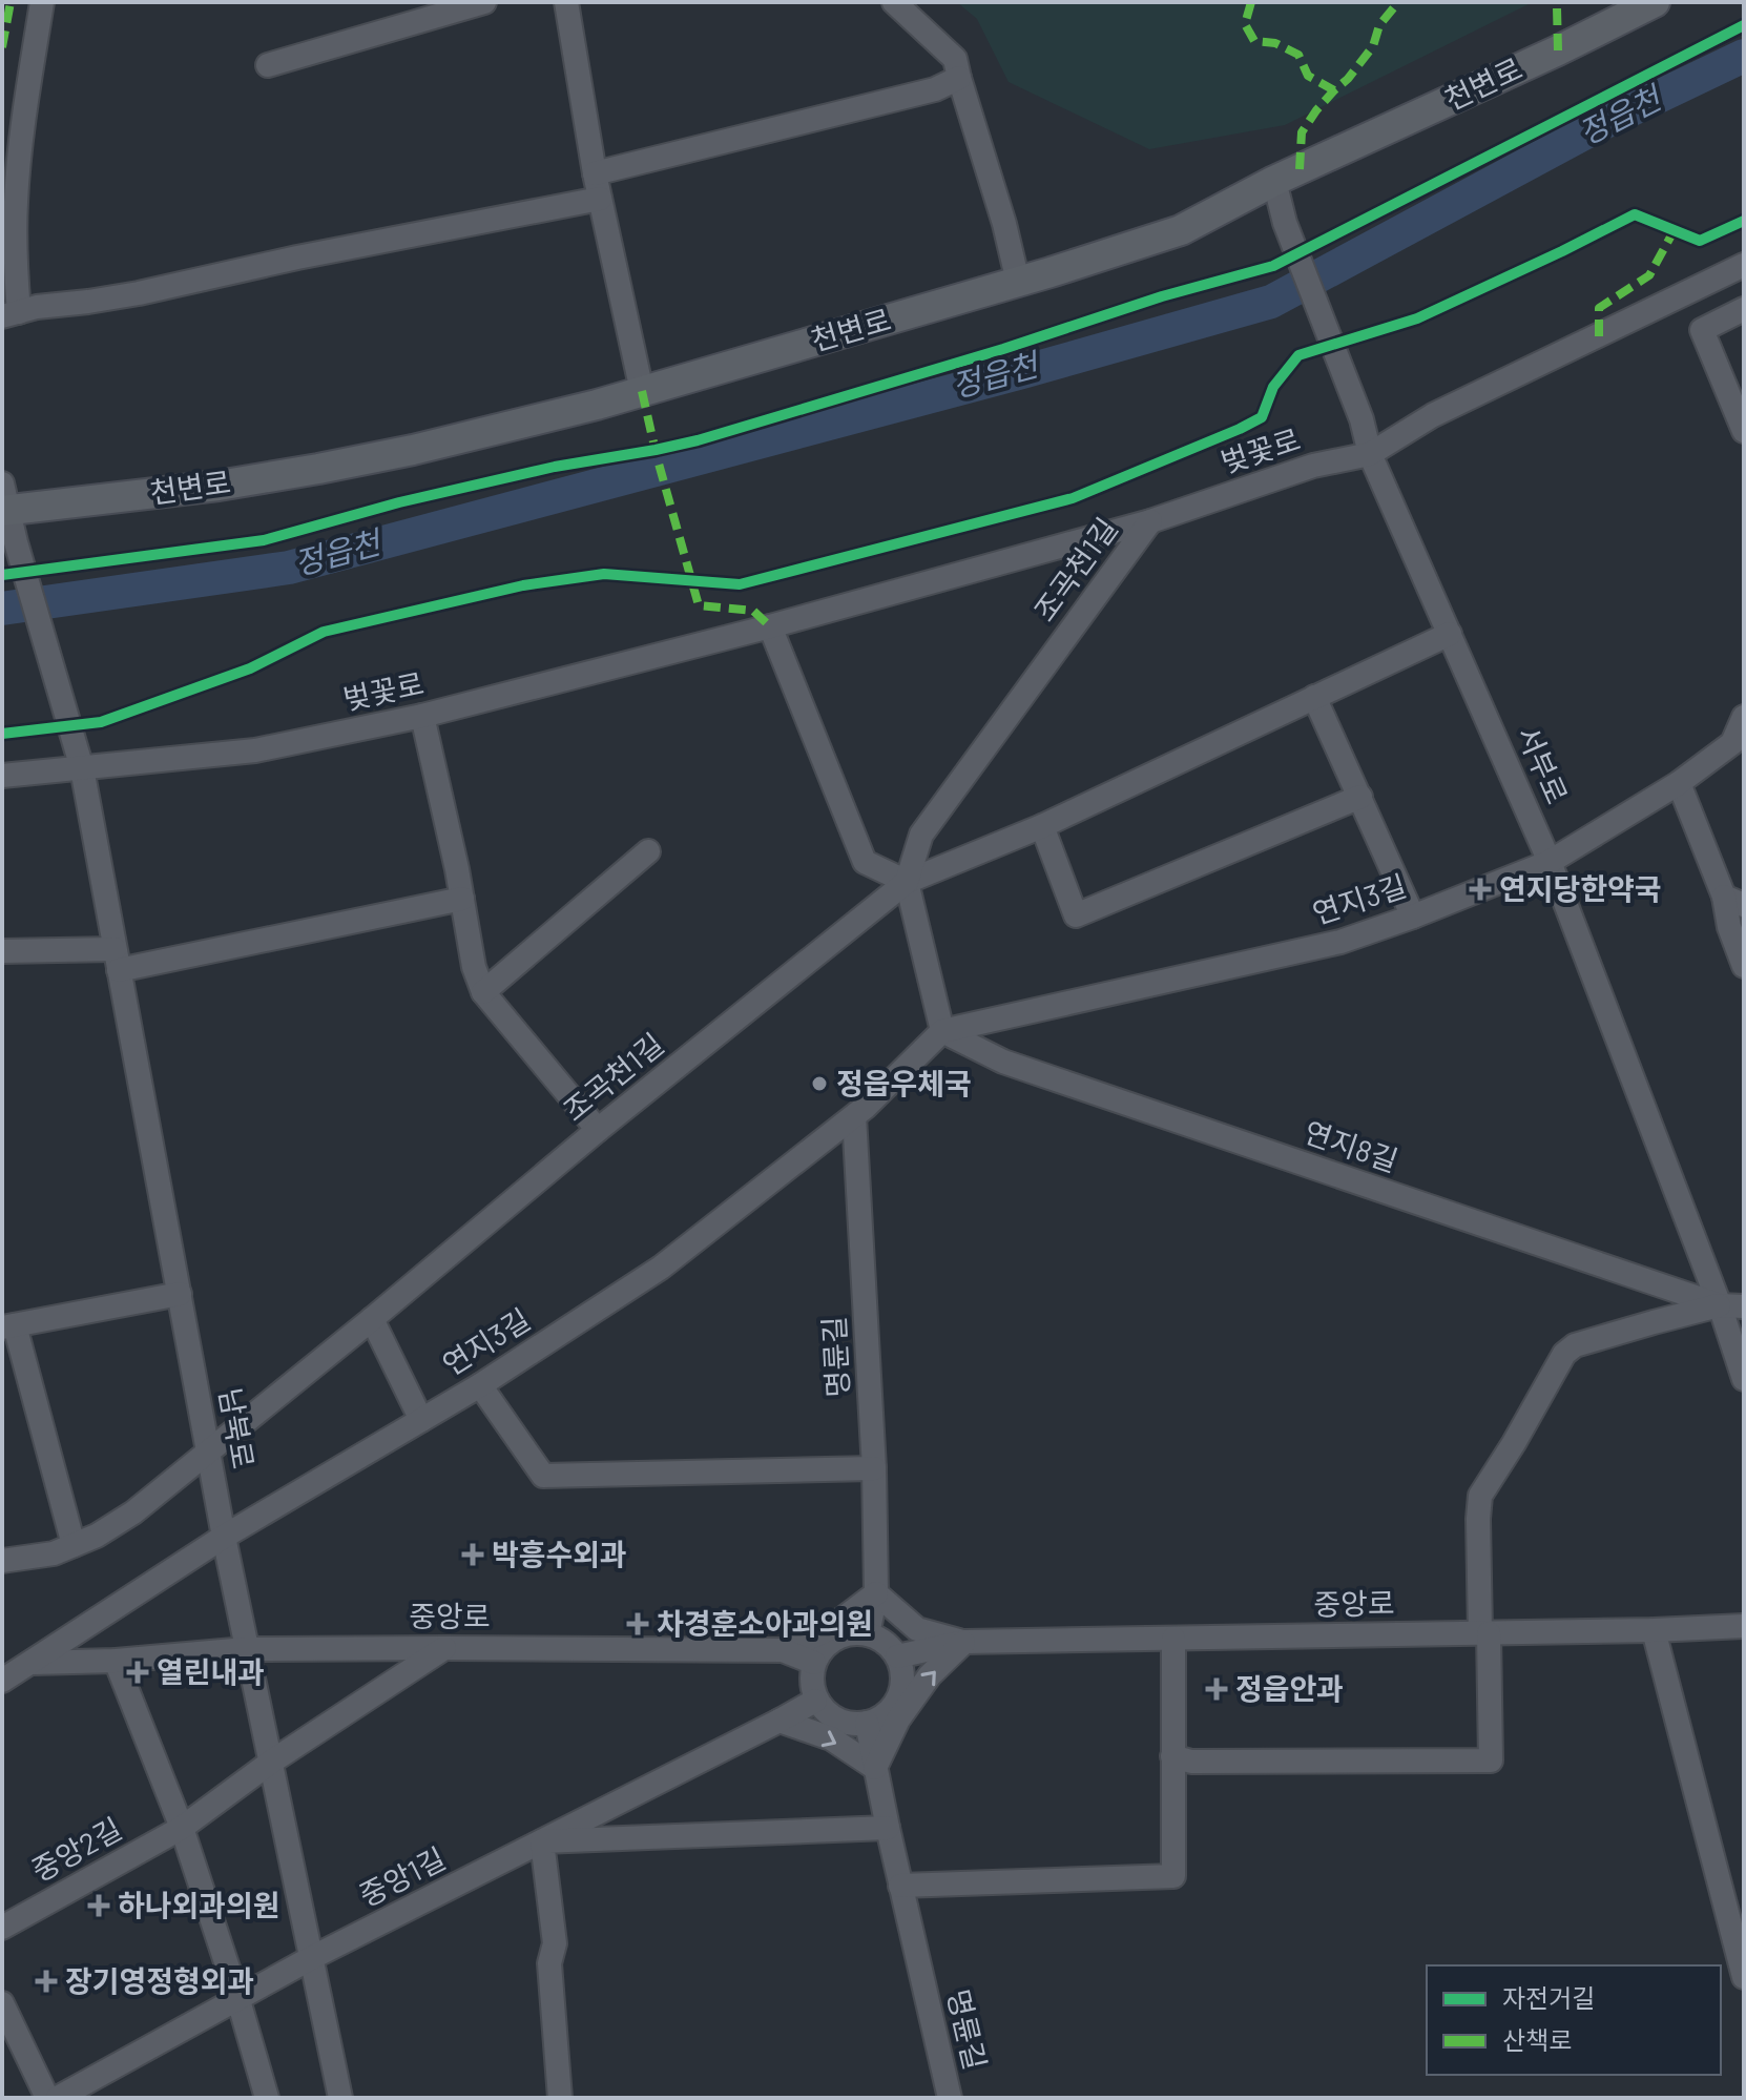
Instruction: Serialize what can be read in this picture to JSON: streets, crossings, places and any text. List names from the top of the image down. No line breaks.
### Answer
{"streets":{"main road":["천변로"],"street":["벚꽃로","조곡천1길","서부로","연지3길","연지8길","명륜길","남북로","중앙로","중앙2길","중앙1길"]},"crossings":[["천변로","서부로"],["천변로","남북로"],["벚꽃로","조곡천1길"],["벚꽃로","서부로"],["벚꽃로","남북로"],["조곡천1길","남북로"],["서부로","연지3길"],["서부로","연지8길"],["연지3길","연지8길"],["연지3길","명륜길"],["연지3길","남북로"],["연지3길","중앙로"],["명륜길","중앙1길"],["남북로","중앙로"],["남북로","중앙2길"],["남북로","중앙1길"],["중앙로","중앙2길"]],"water":["정읍천"],"places":{"health":["연지당한약국","박흥수외과","차경훈소아과의원","열린내과","정읍안과","하나외과의원","장기영정형외과"],"other":["정읍우체국"]},"legend":["자전거길","산책로"]}
